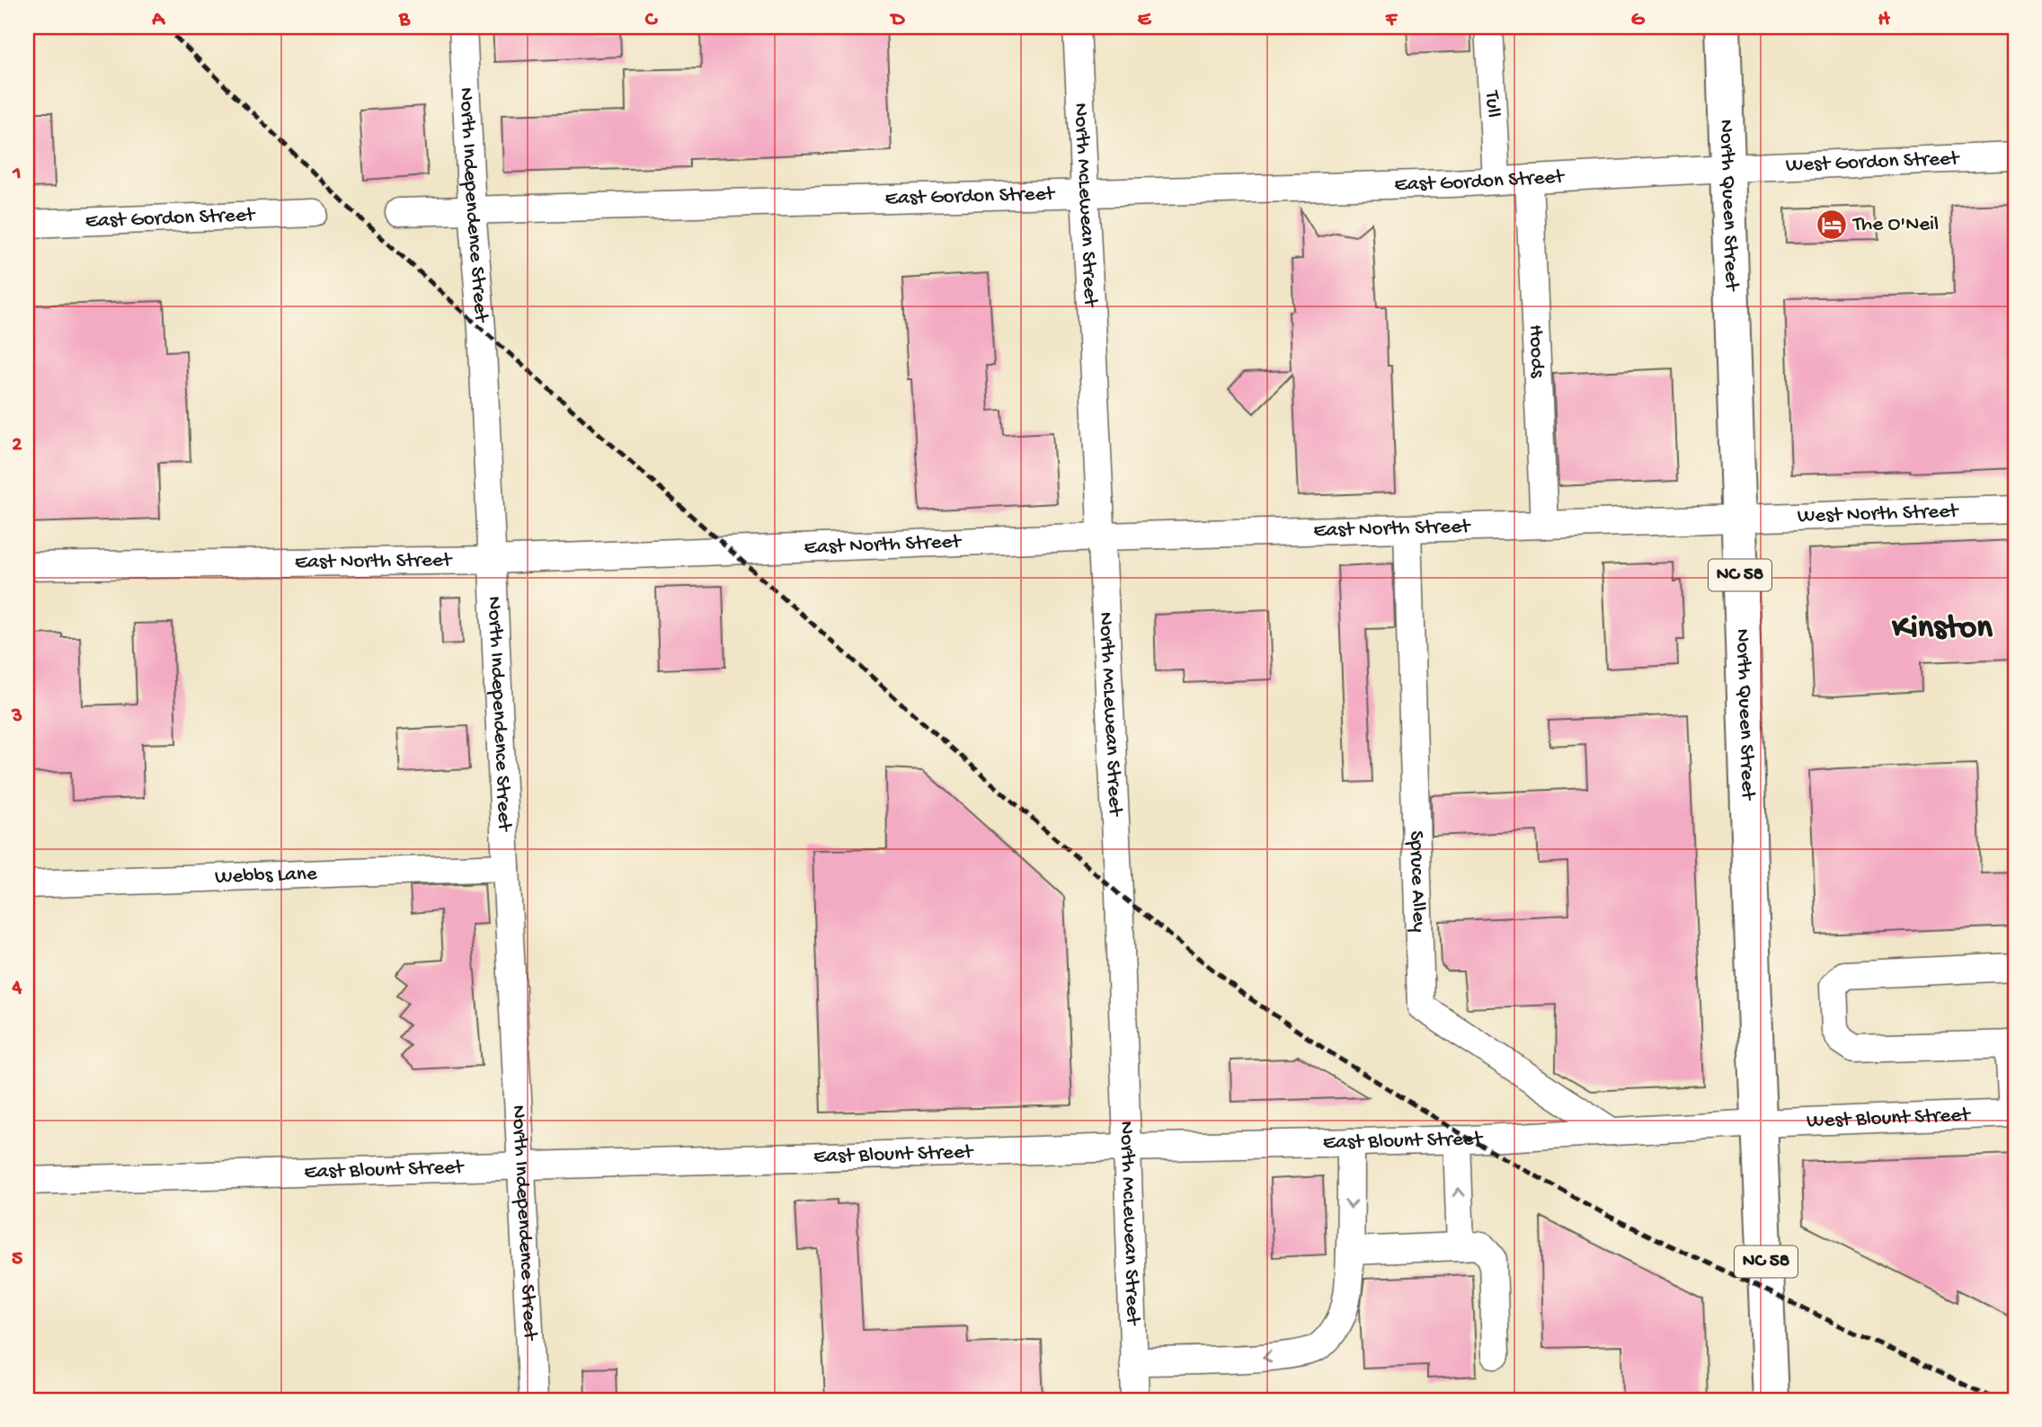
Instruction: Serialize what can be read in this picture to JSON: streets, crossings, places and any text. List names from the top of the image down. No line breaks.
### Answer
{"streets":{"main road":["North Queen Street","NC 58"],"street":["Tull","West Gordon Street","East Gordon Street","North McLewean Street","North Independence Street","Hoods","West North Street","East North Street","Webbs Lane","Spruce Alley","West Blount Street","East Blount Street"]},"crossings":[["Tull","East Gordon Street"],["West Gordon Street","East Gordon Street"],["West Gordon Street","North Queen Street"],["East Gordon Street","North McLewean Street"],["East Gordon Street","North Queen Street"],["East Gordon Street","North Independence Street"],["East Gordon Street","Hoods"],["North McLewean Street","East North Street"],["North McLewean Street","East Blount Street"],["North Queen Street","West North Street"],["North Queen Street","East North Street"],["North Queen Street","West Blount Street"],["North Queen Street","East Blount Street"],["North Independence Street","East North Street"],["North Independence Street","Webbs Lane"],["North Independence Street","East Blount Street"],["Hoods","East North Street"],["West North Street","East North Street"],["East North Street","Spruce Alley"],["Spruce Alley","East Blount Street"],["West Blount Street","East Blount Street"]],"districts":["Kinston"],"places":{"hotel":["The O'Neil"]},"grid":{"columns":["A","B","C","D","E","F","G","H"],"rows":["1","2","3","4","5"]}}
